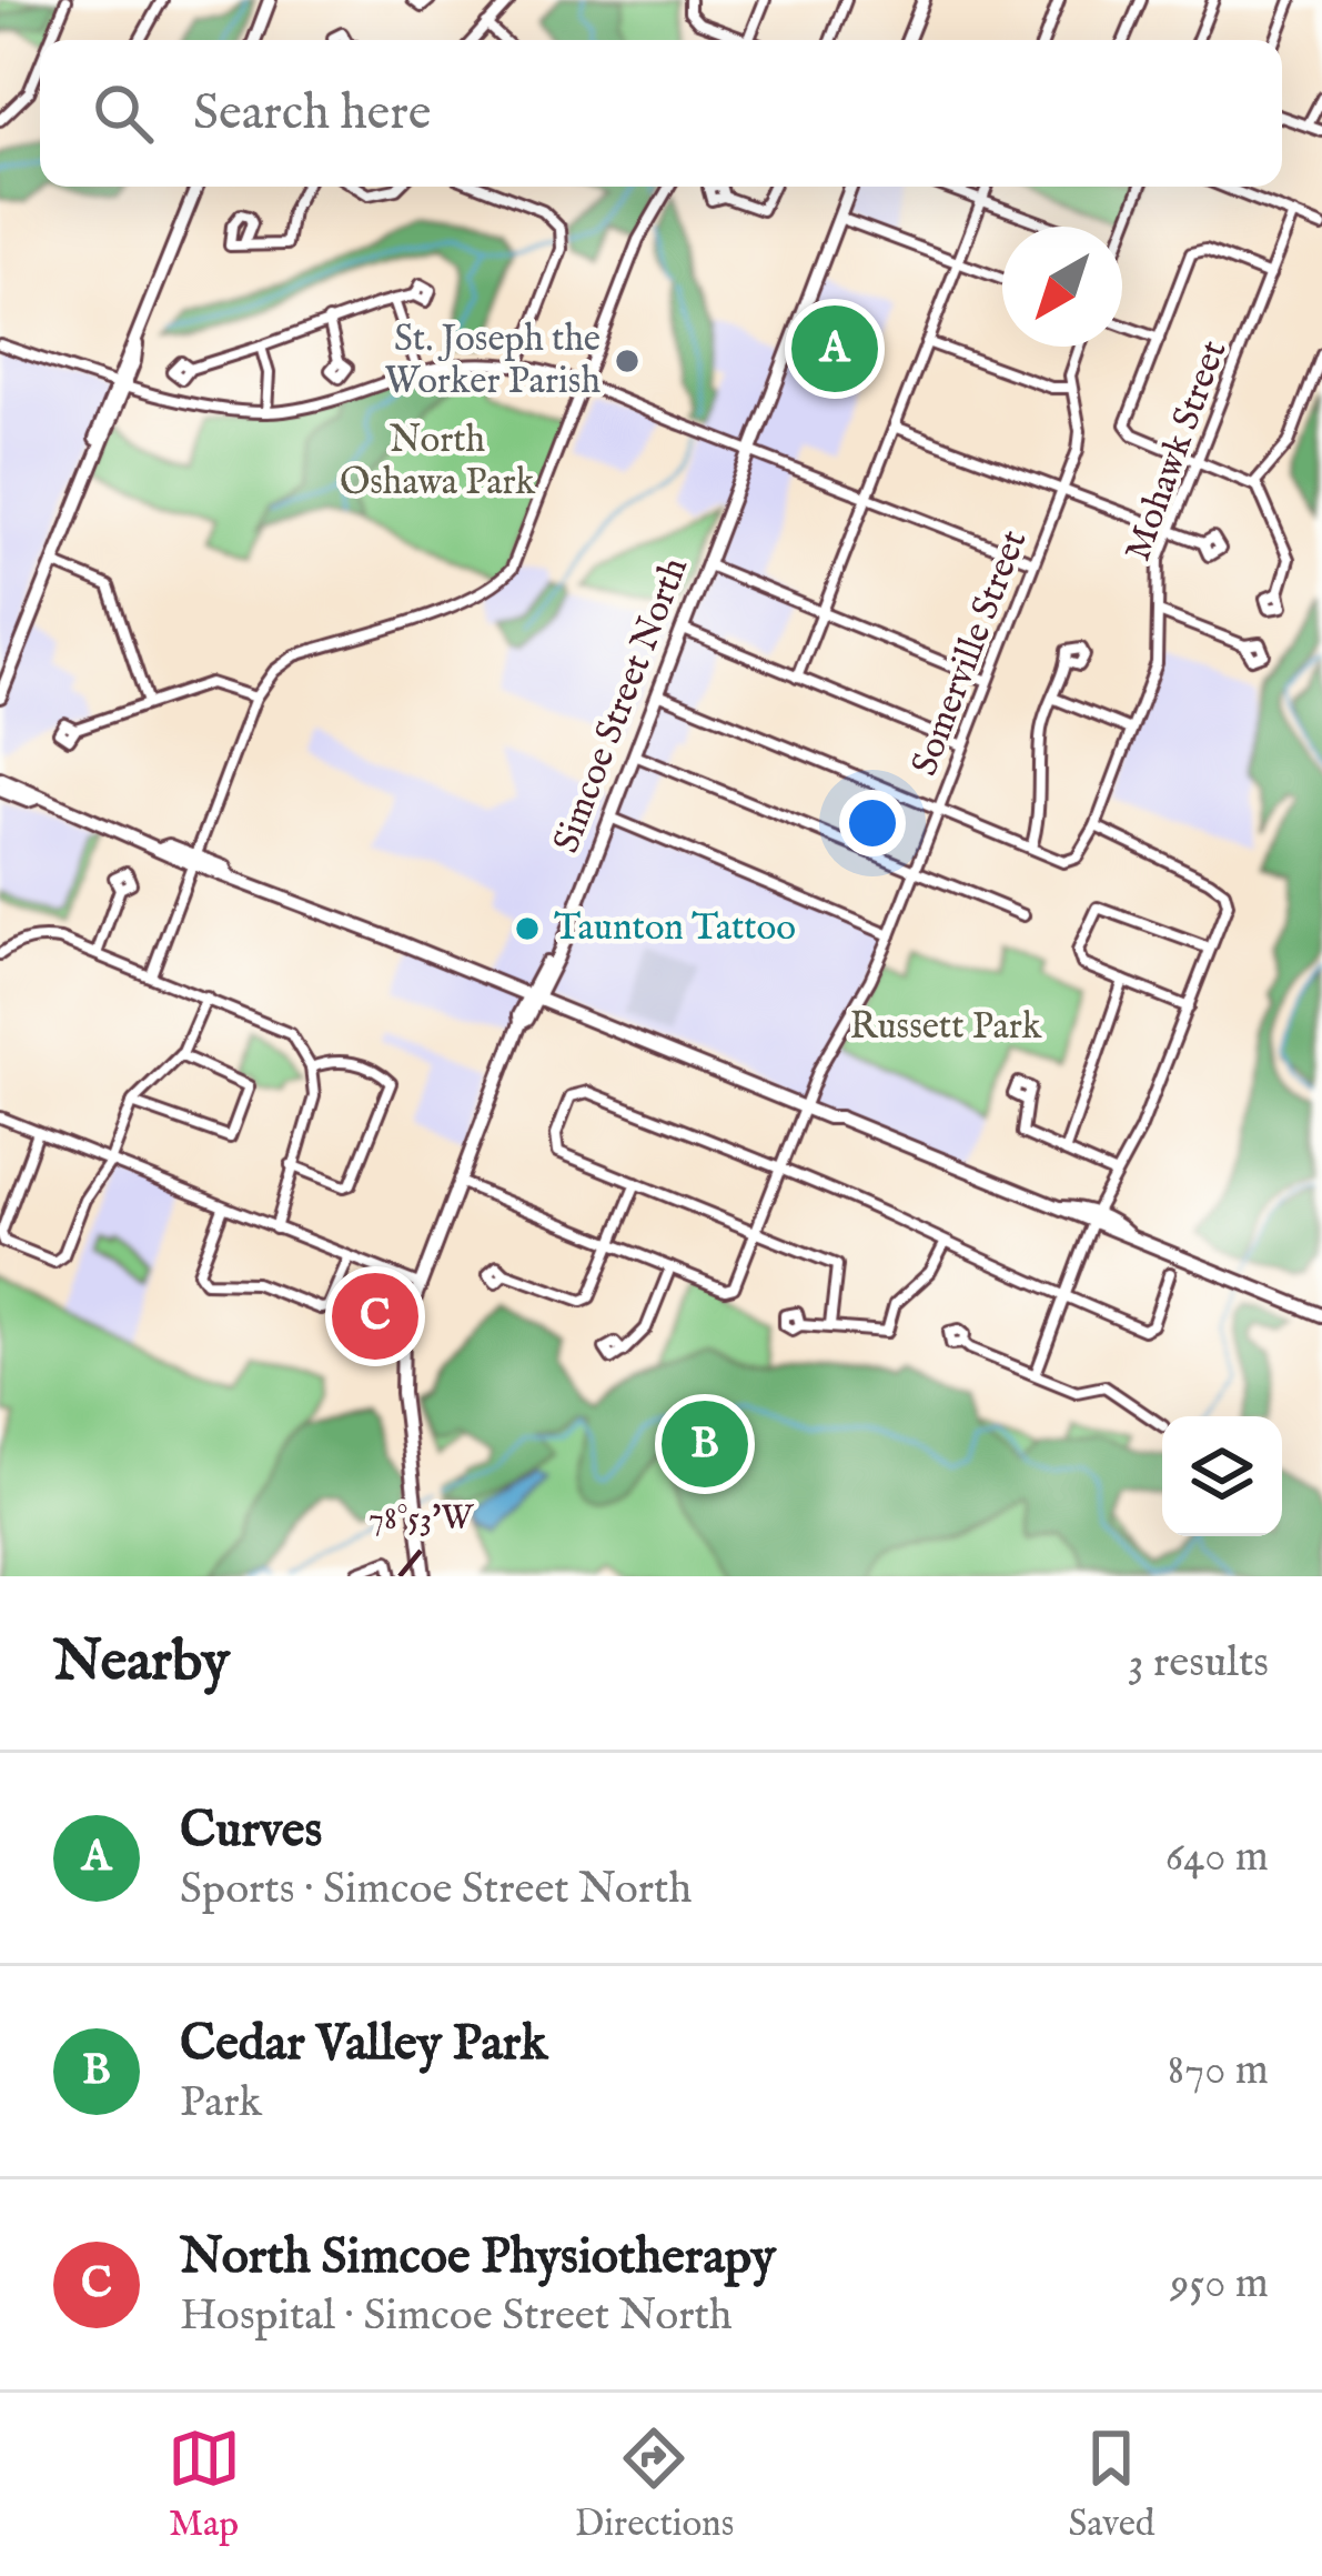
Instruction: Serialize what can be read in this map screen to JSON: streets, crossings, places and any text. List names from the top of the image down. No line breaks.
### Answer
{"streets":{"main road":["Simcoe Street North"],"street":["Mohawk Street","Somerville Street"]},"parks":["North Oshawa Park","Russett Park"],"places":["St. Joseph the Worker Parish","Taunton Tattoo"],"north":"bottom left","page":{"search":"Search here","pins":["A","C","B"],"heading":["Nearby","3 results"],"list":[{"mark":"A","name":"Curves","note":"Sports · Simcoe Street North","value":"640 m"},{"mark":"B","name":"Cedar Valley Park","note":"Park","value":"870 m"},{"mark":"C","name":"North Simcoe Physiotherapy","note":"Hospital · Simcoe Street North","value":"950 m"}],"nav":["Map","Directions","Saved"]},"coordinates":["78°53'W"]}
